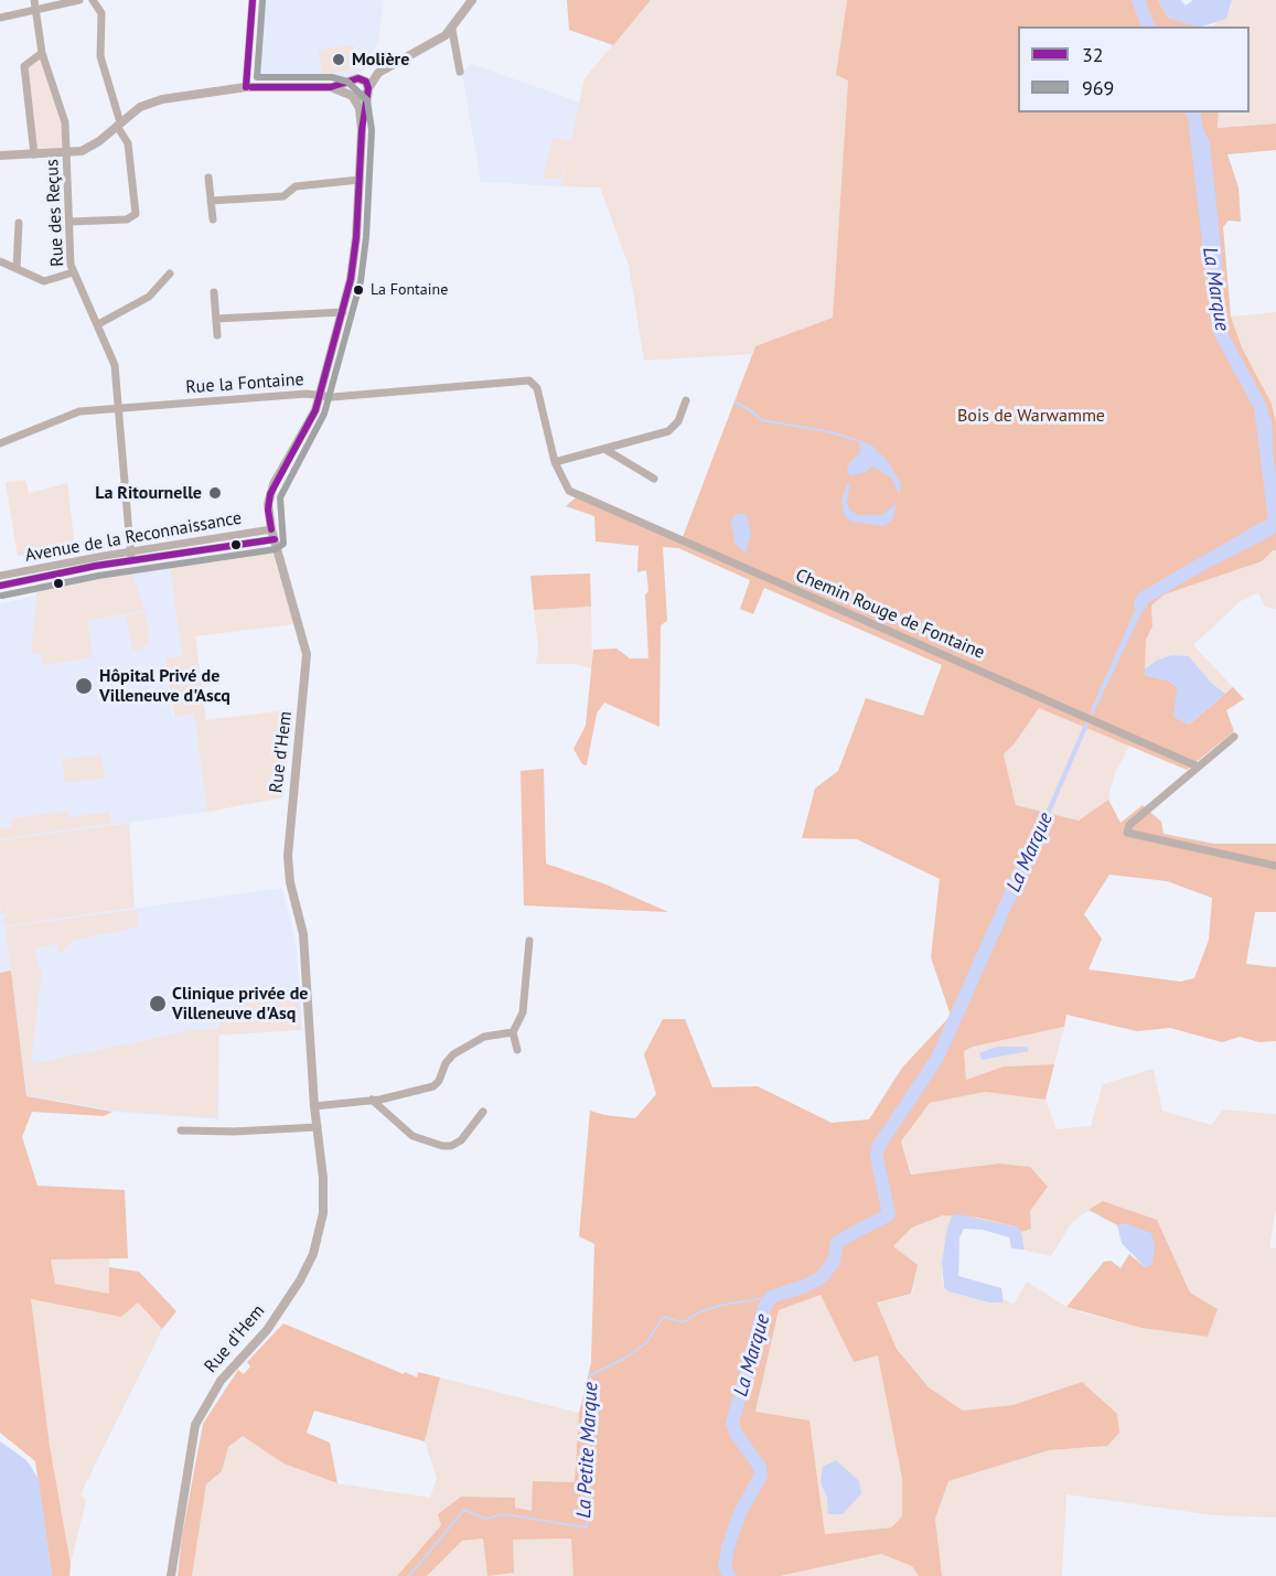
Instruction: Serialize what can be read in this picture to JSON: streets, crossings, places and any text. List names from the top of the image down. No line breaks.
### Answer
{"streets":{"street":["Rue des Reçus","Rue la Fontaine","Avenue de la Reconnaissance","Chemin Rouge de Fontaine","Rue d'Hem"]},"crossings":[["Rue des Reçus","Rue la Fontaine"],["Rue des Reçus","Avenue de la Reconnaissance"],["Rue la Fontaine","Chemin Rouge de Fontaine"],["Rue la Fontaine","Rue d'Hem"],["Avenue de la Reconnaissance","Rue d'Hem"]],"water":["La Marque","La Petite Marque"],"parks":["Bois de Warwamme"],"places":["Molière","La Fontaine","La Ritournelle","Hôpital Privé de Villeneuve d'Ascq","Clinique privée de Villeneuve d'Asq"],"lines":["transit line 32","transit line 969"],"legend":["32","969"]}
